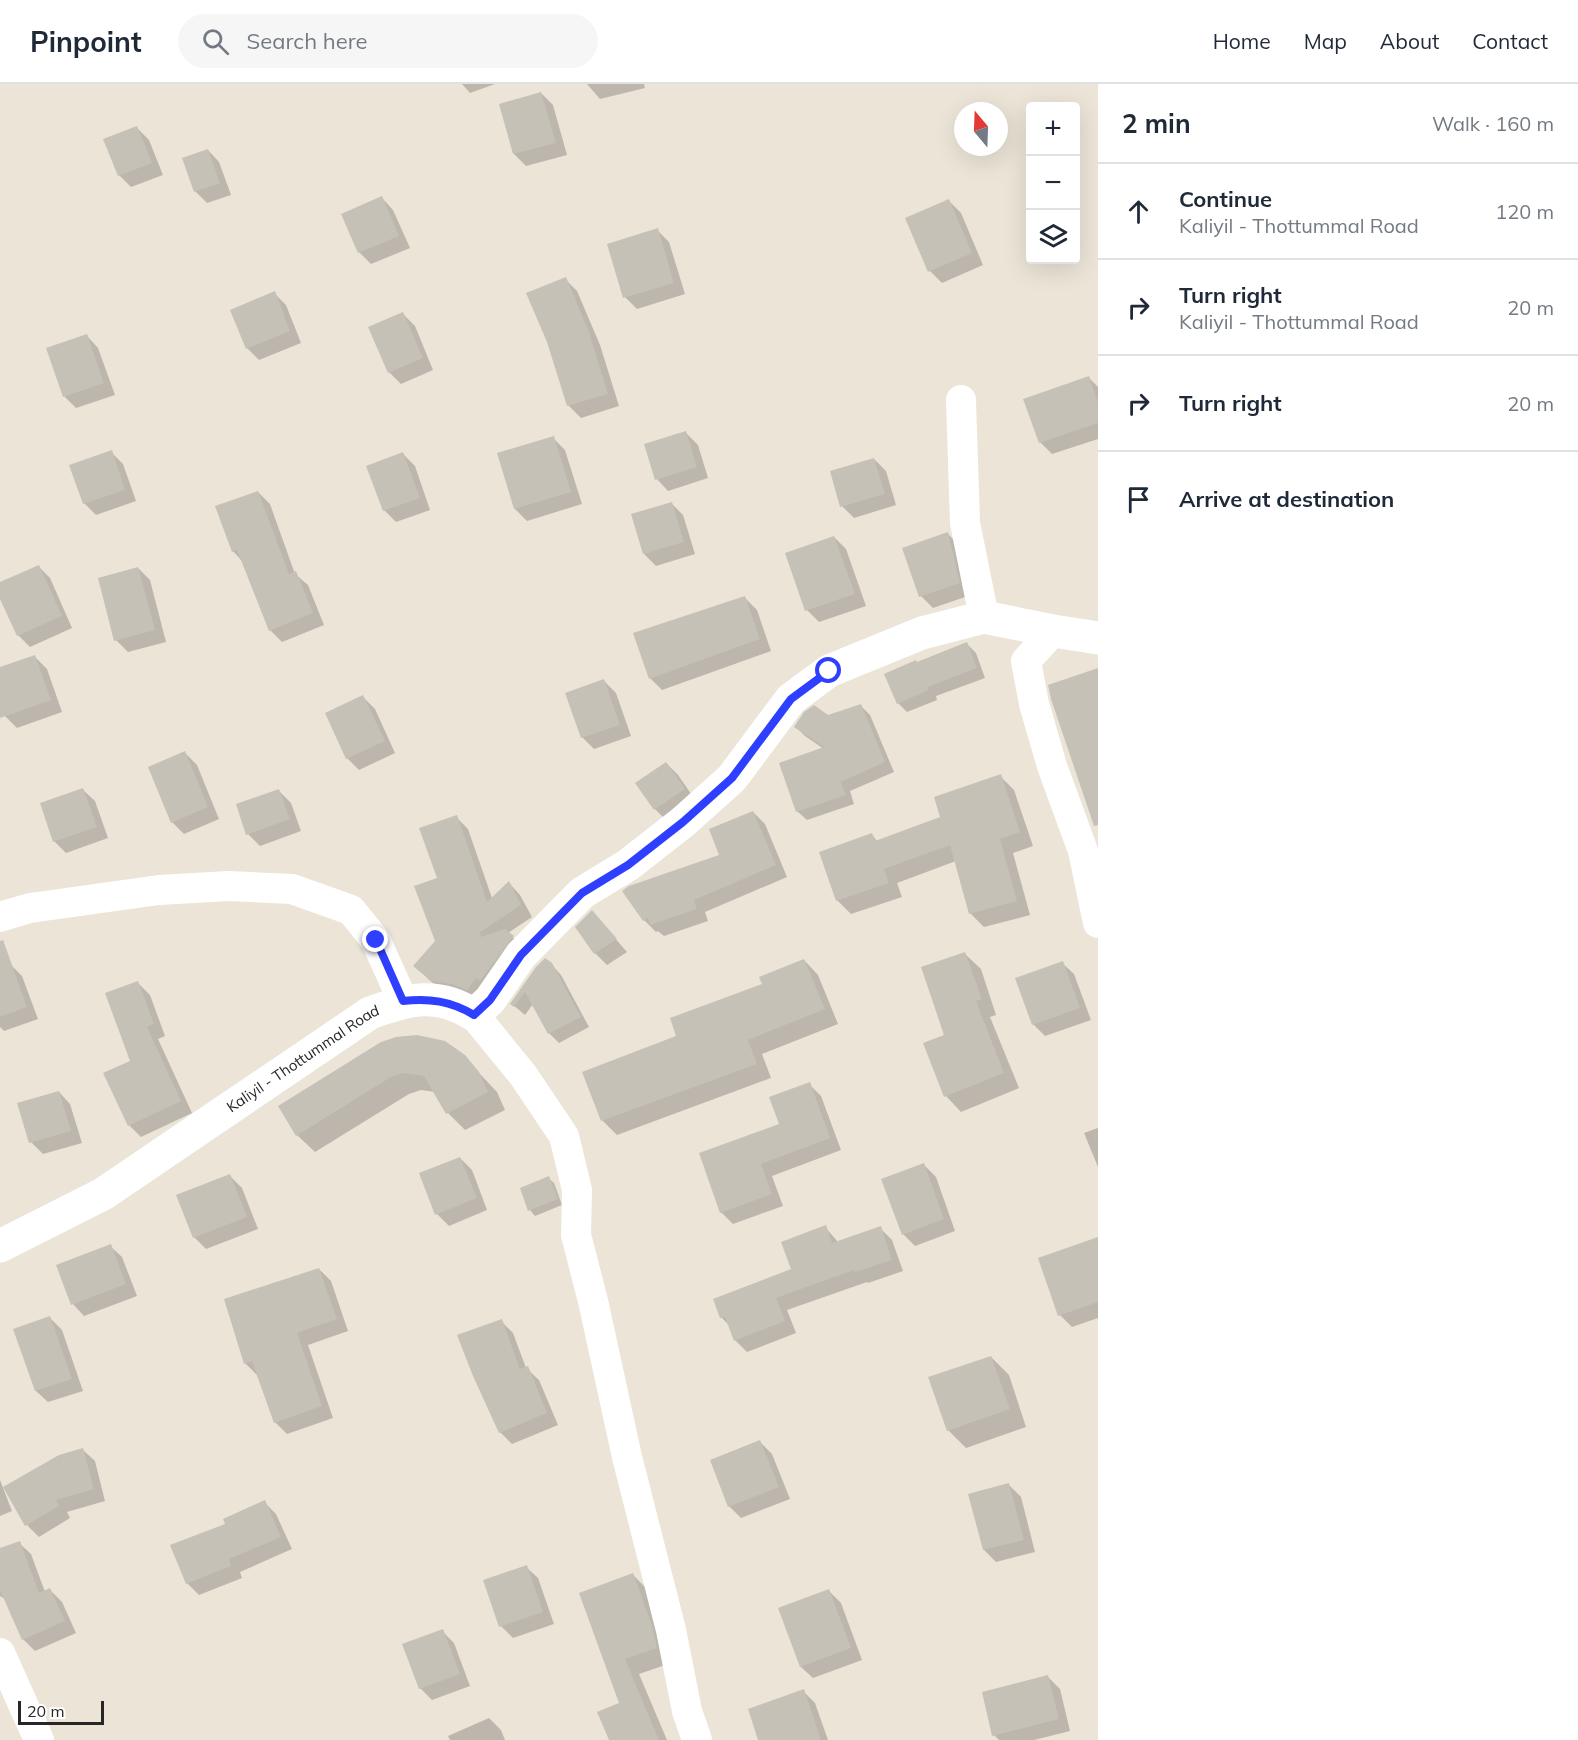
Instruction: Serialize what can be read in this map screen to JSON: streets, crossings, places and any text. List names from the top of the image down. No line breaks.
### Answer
{"streets":{"main road":["Kaliyil - Thottummal Road"]},"scale_bar":"20 m","north":"top","page":{"header":"Pinpoint","search":"Search here","nav":["Home","Map","About","Contact"],"heading":["2 min","Walk · 160 m"],"map_buttons":["+","−"],"list":[["Continue","Kaliyil - Thottummal Road","120 m"],["Turn right","Kaliyil - Thottummal Road","20 m"],["Turn right","20 m"],"Arrive at destination"],"scale":"20 m"}}
